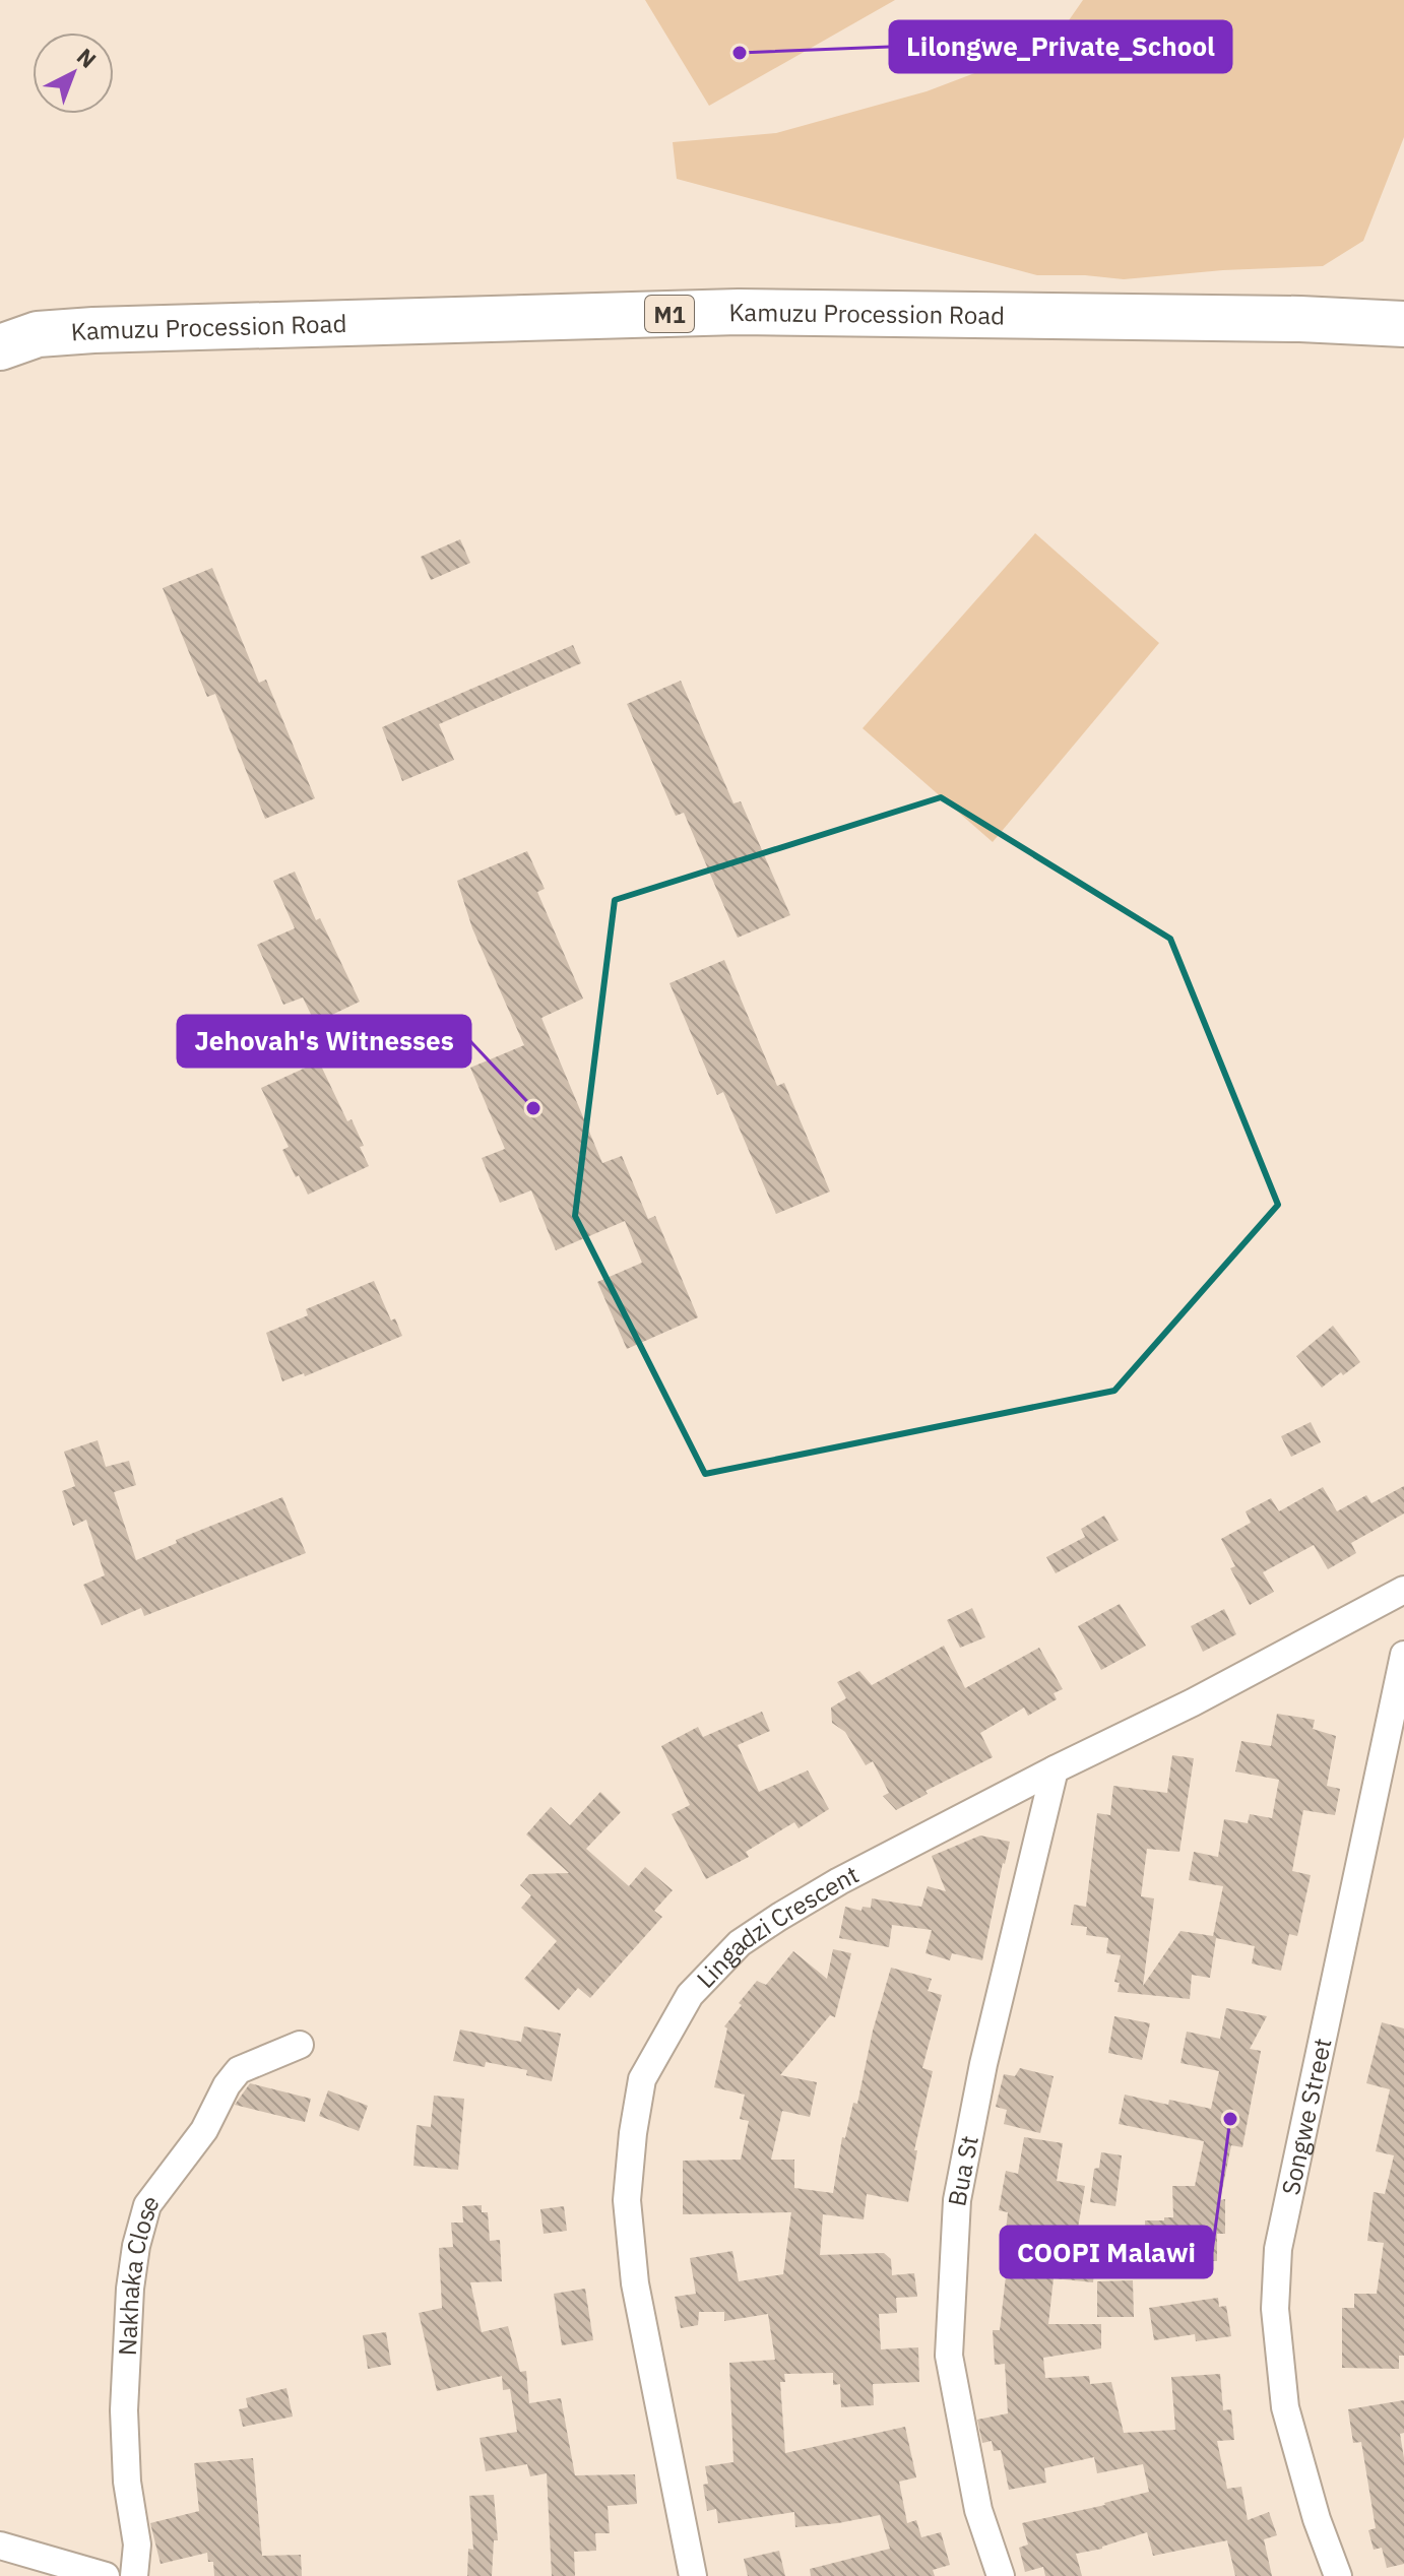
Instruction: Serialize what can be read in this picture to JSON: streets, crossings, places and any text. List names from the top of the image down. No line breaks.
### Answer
{"streets":{"highway":["M1","Kamuzu Procession Road"],"street":["Lingadzi Crescent","Songwe Street","Bua St","Nakhaka Close"]},"crossings":[["Lingadzi Crescent","Bua St"]],"places":["Lilongwe_Private_School","Jehovah's Witnesses","COOPI Malawi"],"north":"top right"}
